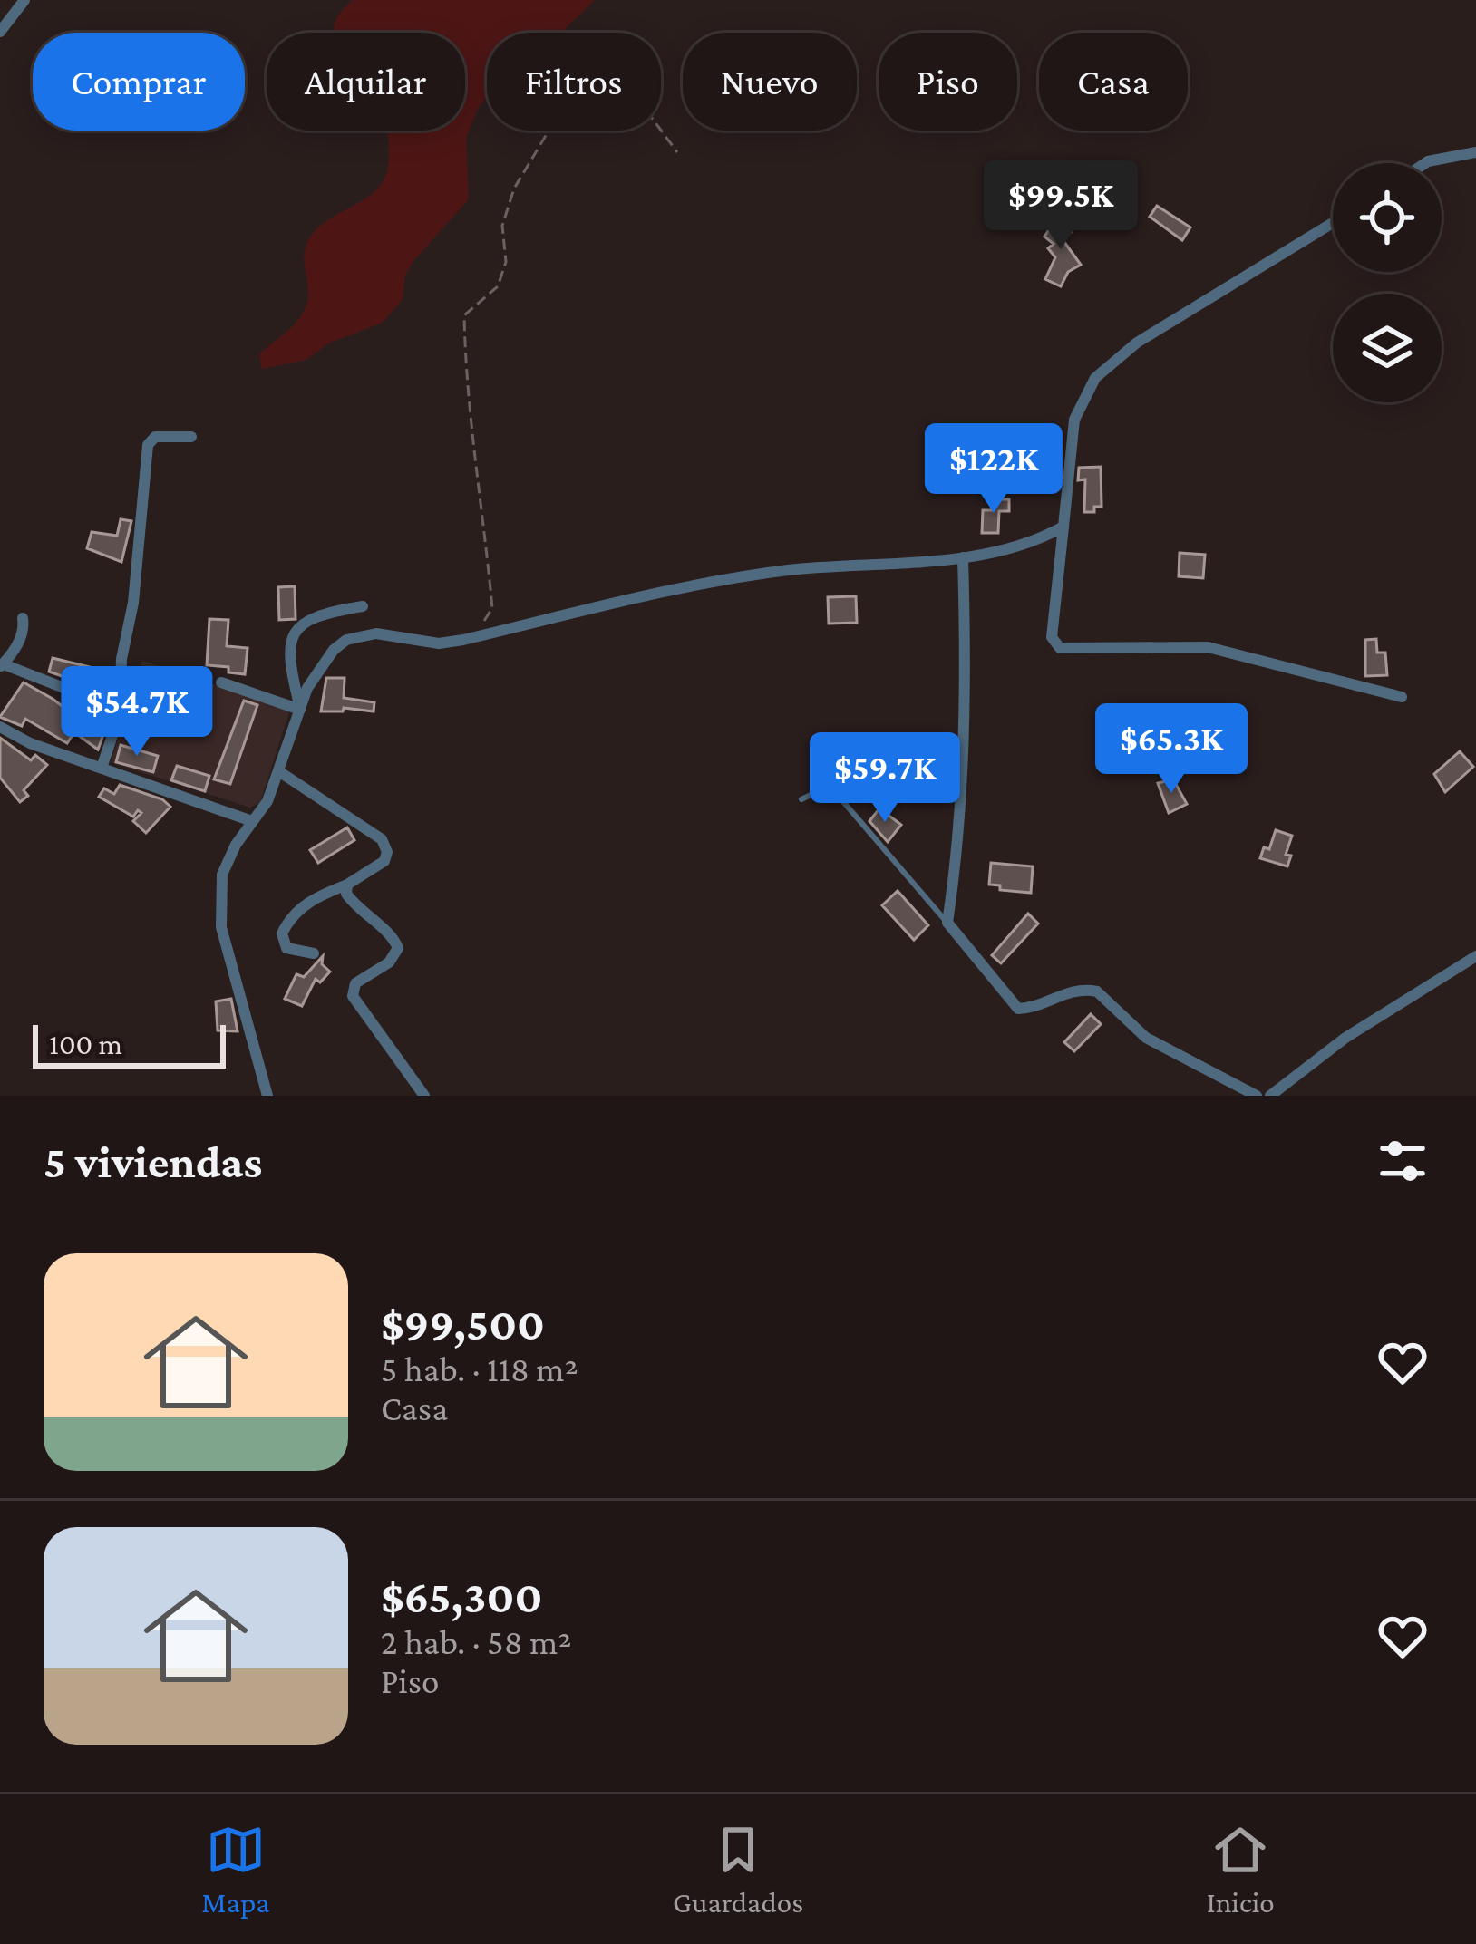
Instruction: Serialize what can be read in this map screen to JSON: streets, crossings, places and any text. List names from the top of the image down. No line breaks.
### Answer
{"scale_bar":"100 m","page":{"chip":["Comprar","Alquilar","Filtros","Nuevo","Piso","Casa"],"price":["$99.5K","$122K","$54.7K","$65.3K","$59.7K"],"scale":"100 m","heading":"5 viviendas","list":[{"name":"$99,500","note":"5 hab. · 118 m² · Casa"},{"name":"$65,300","note":"2 hab. · 58 m² · Piso"}],"tabs":["Mapa","Guardados","Inicio"]}}
